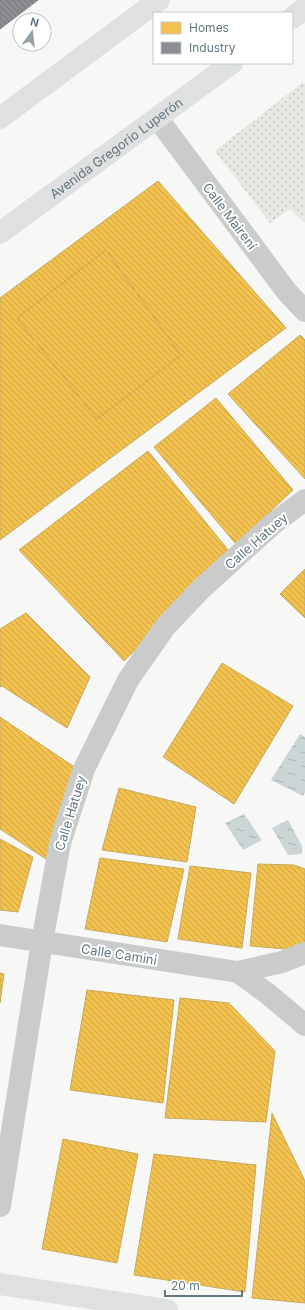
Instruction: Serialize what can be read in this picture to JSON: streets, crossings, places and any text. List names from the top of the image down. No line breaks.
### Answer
{"streets":{"main road":["Avenida Gregorio Luperón"],"street":["Calle Mairení","Calle Hatuey","Calle Camini"]},"crossings":[["Avenida Gregorio Luperón","Calle Mairení"],["Calle Hatuey","Calle Camini"]],"legend":["Homes","Industry"],"scale_bar":"20 m","north":"top"}
